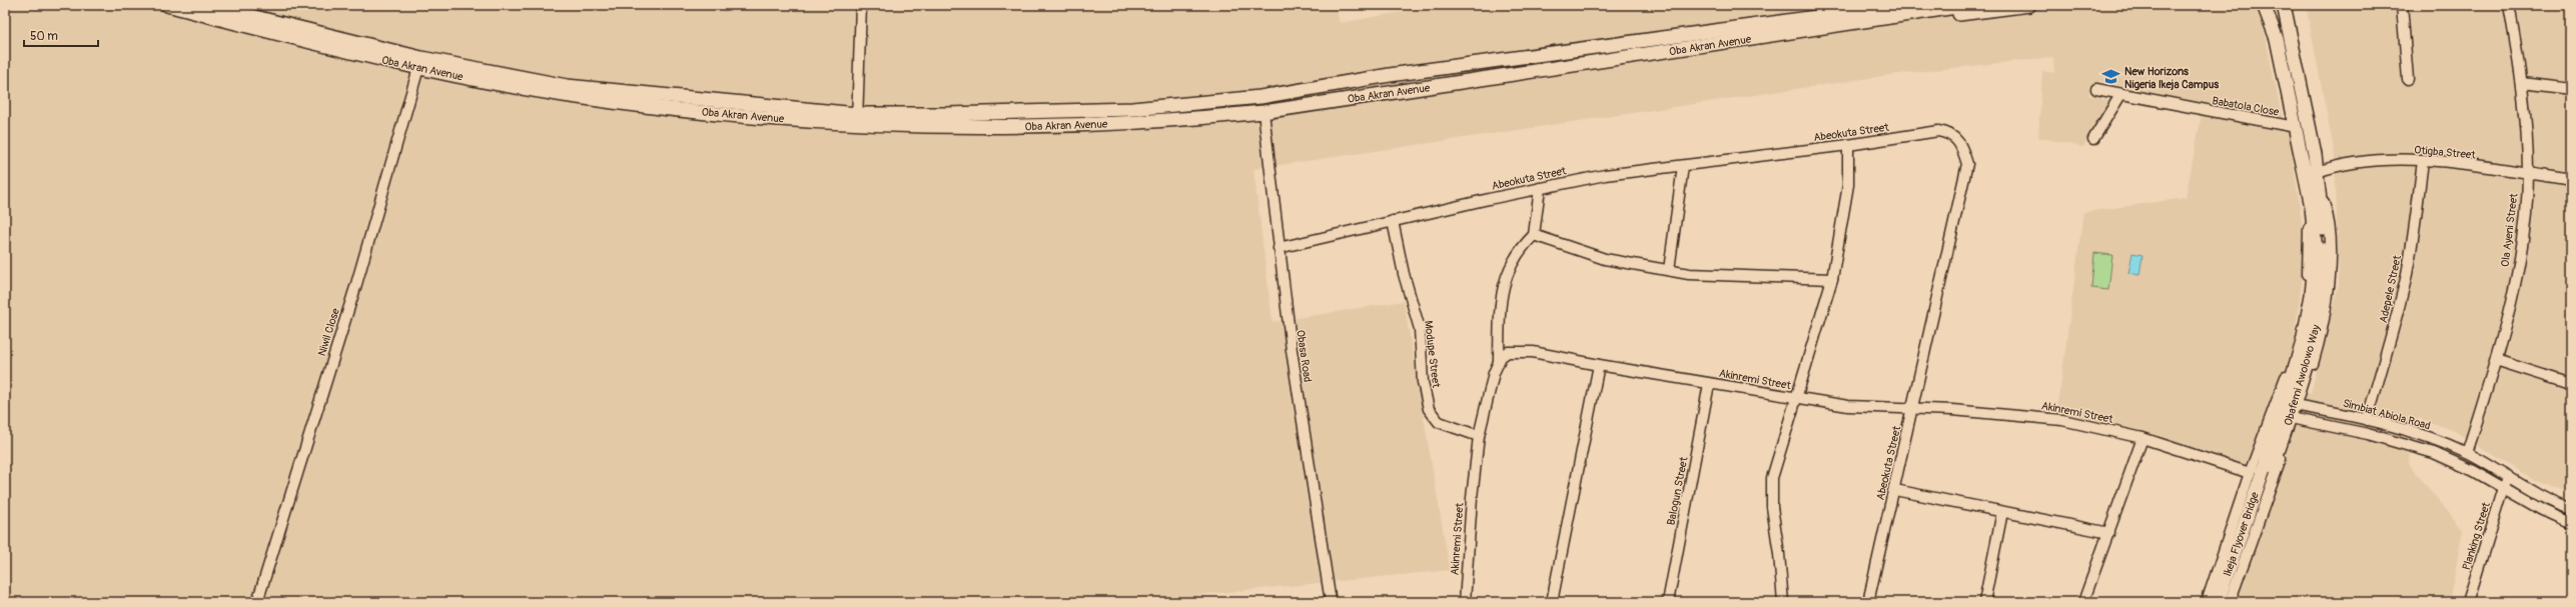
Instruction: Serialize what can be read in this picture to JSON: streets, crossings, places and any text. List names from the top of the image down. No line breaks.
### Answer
{"streets":{"main road":["Oba Akran Avenue","Obafemi Awolowo Way","Ikeja Flyover Bridge"],"street":["Babatola Close","Abeokuta Street","Otigba Street","Ola Ayeni Street","Adepele Street","Niwil Close","Modupe Street","Obasa Road","Akinremi Street","Simbiat Abiola Road","Balogun Street","Planking Street"]},"crossings":[["Oba Akran Avenue","Niwil Close"],["Oba Akran Avenue","Obasa Road"],["Abeokuta Street","Modupe Street"],["Abeokuta Street","Obasa Road"],["Abeokuta Street","Akinremi Street"],["Otigba Street","Ola Ayeni Street"],["Otigba Street","Adepele Street"],["Otigba Street","Obafemi Awolowo Way"],["Ola Ayeni Street","Simbiat Abiola Road"],["Adepele Street","Simbiat Abiola Road"],["Modupe Street","Akinremi Street"],["Obafemi Awolowo Way","Ikeja Flyover Bridge"],["Akinremi Street","Balogun Street"],["Simbiat Abiola Road","Planking Street"]],"places":{"school or university":["New Horizons Nigeria Ikeja Campus"]},"scale_bar":"50 m"}
